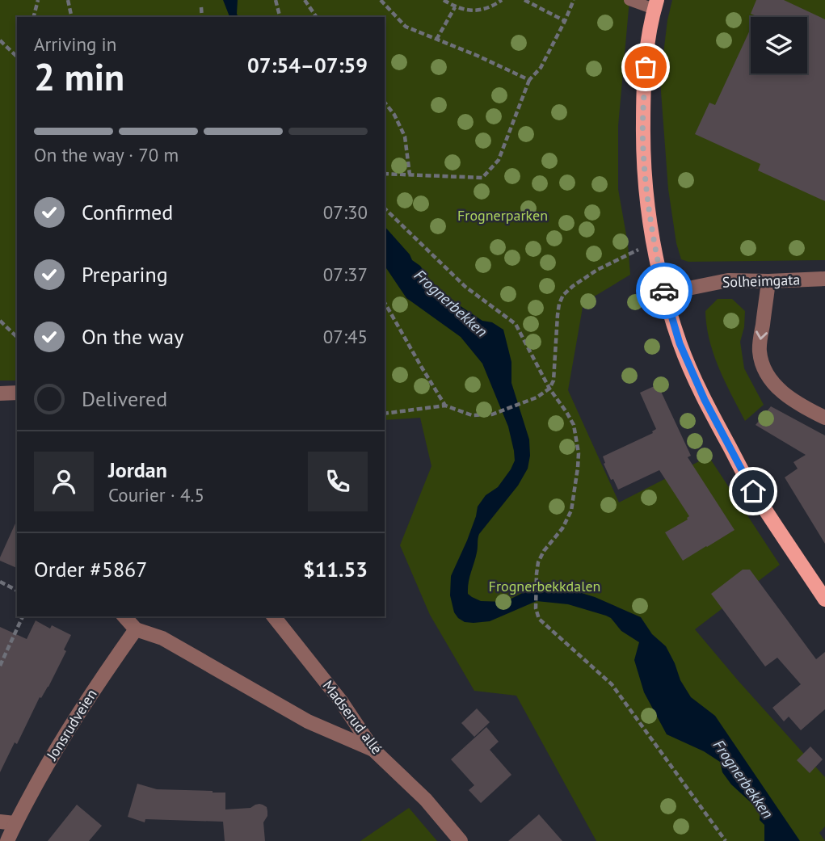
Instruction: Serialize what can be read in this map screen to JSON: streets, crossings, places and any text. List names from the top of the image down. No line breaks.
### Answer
{"streets":{"street":["Solheimgata","Madserud allé","Jonsrudveien"]},"water":["Frognerbekken"],"parks":["Frognerparken","Frognerbekkdalen"],"page":{"heading":["2 min","Arriving in","07:54–07:59"],"panel":["Jordan","Courier · 4.5","Order #5867","$11.53"],"bar":"On the way · 70 m","list":[["Confirmed","07:30"],["Preparing","07:37"],["On the way","07:45"],"Delivered"]}}
